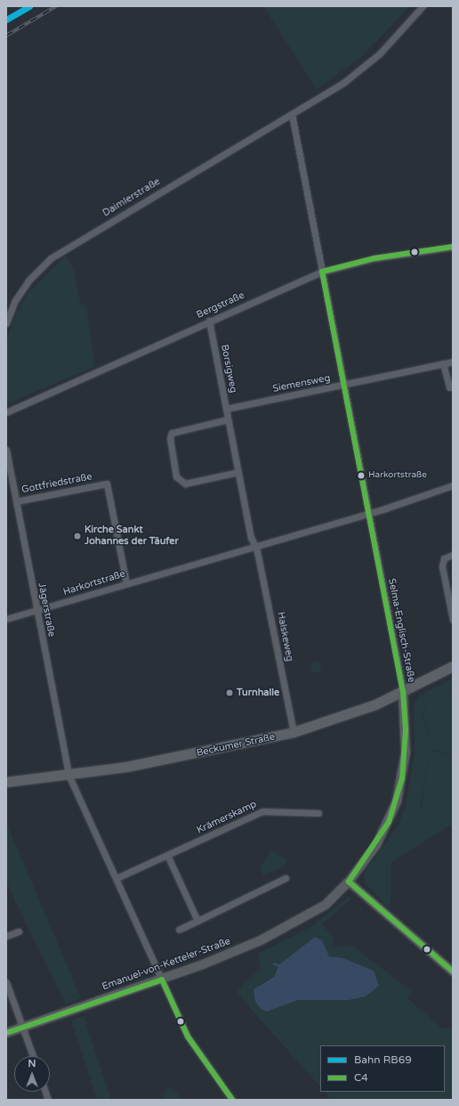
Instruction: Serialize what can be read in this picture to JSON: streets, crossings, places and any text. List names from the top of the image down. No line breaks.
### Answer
{"streets":{"main road":["Beckumer Straße","Emanuel-von-Ketteler-Straße"],"street":["Daimlerstraße","Bergstraße","Borsigweg","Siemensweg","Gottfriedstraße","Harkortstraße","Jägerstraße","Selma-Englisch-Straße","Halskeweg","Krämerskamp"]},"crossings":[["Daimlerstraße","Selma-Englisch-Straße"],["Bergstraße","Borsigweg"],["Bergstraße","Selma-Englisch-Straße"],["Borsigweg","Siemensweg"],["Borsigweg","Harkortstraße"],["Borsigweg","Halskeweg"],["Siemensweg","Selma-Englisch-Straße"],["Gottfriedstraße","Harkortstraße"],["Gottfriedstraße","Jägerstraße"],["Harkortstraße","Jägerstraße"],["Harkortstraße","Selma-Englisch-Straße"],["Harkortstraße","Halskeweg"],["Jägerstraße","Beckumer Straße"],["Jägerstraße","Krämerskamp"],["Jägerstraße","Emanuel-von-Ketteler-Straße"],["Selma-Englisch-Straße","Beckumer Straße"],["Selma-Englisch-Straße","Emanuel-von-Ketteler-Straße"],["Halskeweg","Beckumer Straße"],["Beckumer Straße","Emanuel-von-Ketteler-Straße"]],"places":["Harkortstraße","Kirche Sankt Johannes der Täufer","Turnhalle"],"lines":["rail line RB69","transit line C4"],"legend":["Bahn RB69","C4"],"north":"top"}
